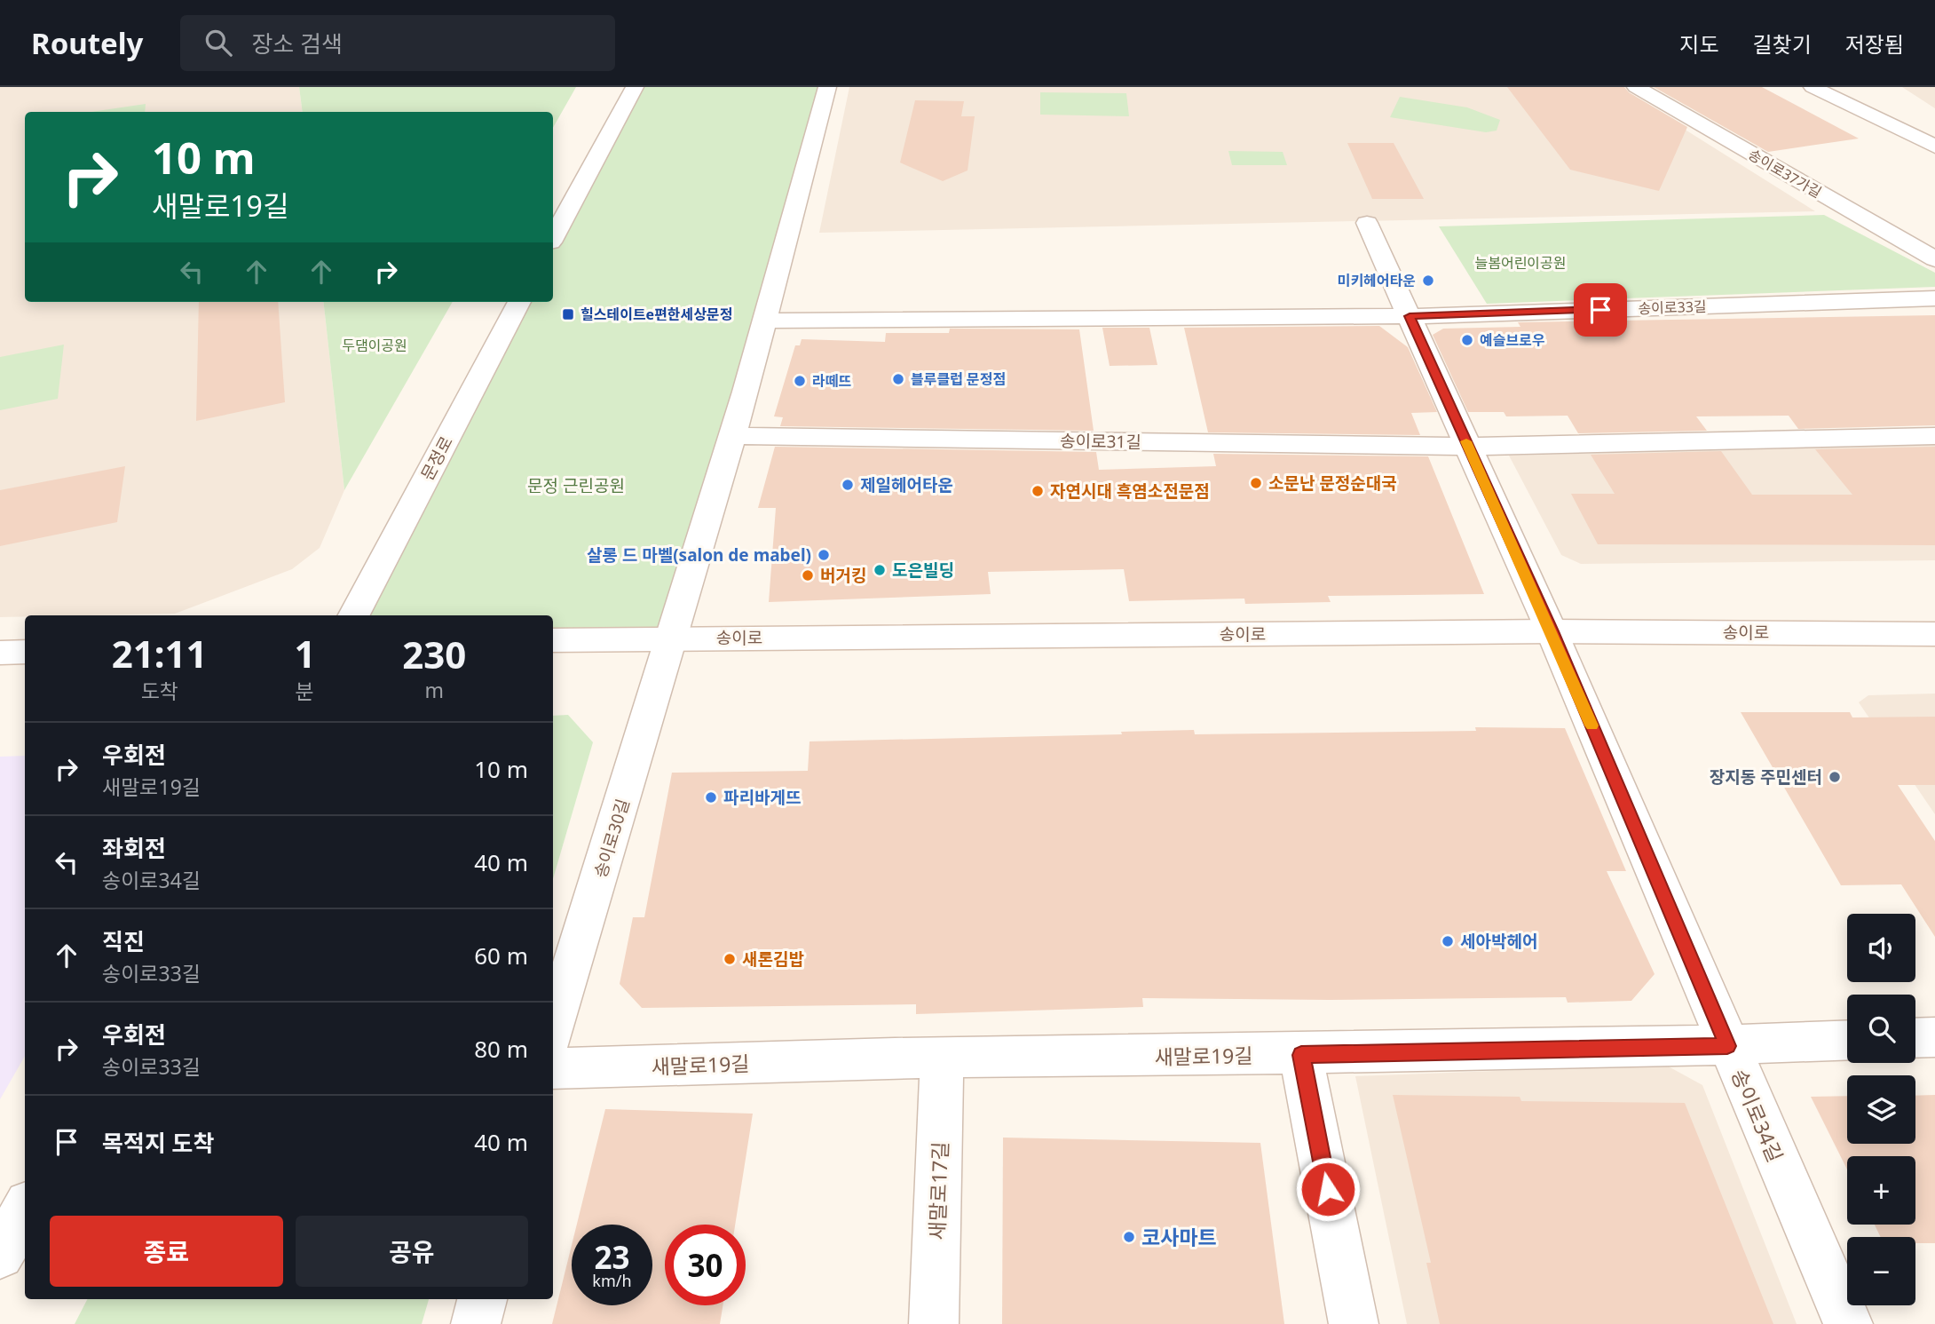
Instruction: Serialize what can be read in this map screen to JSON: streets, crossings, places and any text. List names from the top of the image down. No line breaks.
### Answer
{"streets":{"street":["송이로37가길","송이로33길","송이로31길","문정로","송이로","송이로30길","새말로19길","송이로34길","새말로17길"]},"crossings":[["송이로","송이로30길"],["송이로","송이로34길"],["새말로19길","송이로34길"],["새말로19길","새말로17길"]],"parks":["늘봄어린이공원","두댐이공원","문정 근린공원"],"places":{"other":["미키헤어타운","예슬브로우","블루클럽 문정점","라떼뜨","소문난 문정순대국","제일헤어타운","자연시대 흑염소전문점","살롱 드 마벨(salon de mabel)","도은빌딩","버거킹","장지동 주민센터","파리바게뜨","세아박헤어","새론김밥","코사마트"],"transit":["힐스테이트e편한세상문정"]},"page":{"header":"Routely","search":"장소 검색","nav":["지도","길찾기","저장됨"],"turn":["10 m","새말로19길"],"eta":["21:11","도착","1","분","230","m"],"list":[{"name":"우회전","note":"새말로19길","value":"10 m"},{"name":"좌회전","note":"송이로34길","value":"40 m"},{"name":"직진","note":"송이로33길","value":"60 m"},{"name":"우회전","note":"송이로33길","value":"80 m"},{"name":"목적지 도착","value":"40 m"}],"map_buttons":["+","−"],"buttons":["종료","공유"],"speed":"23 km/h","limit":"30"}}
